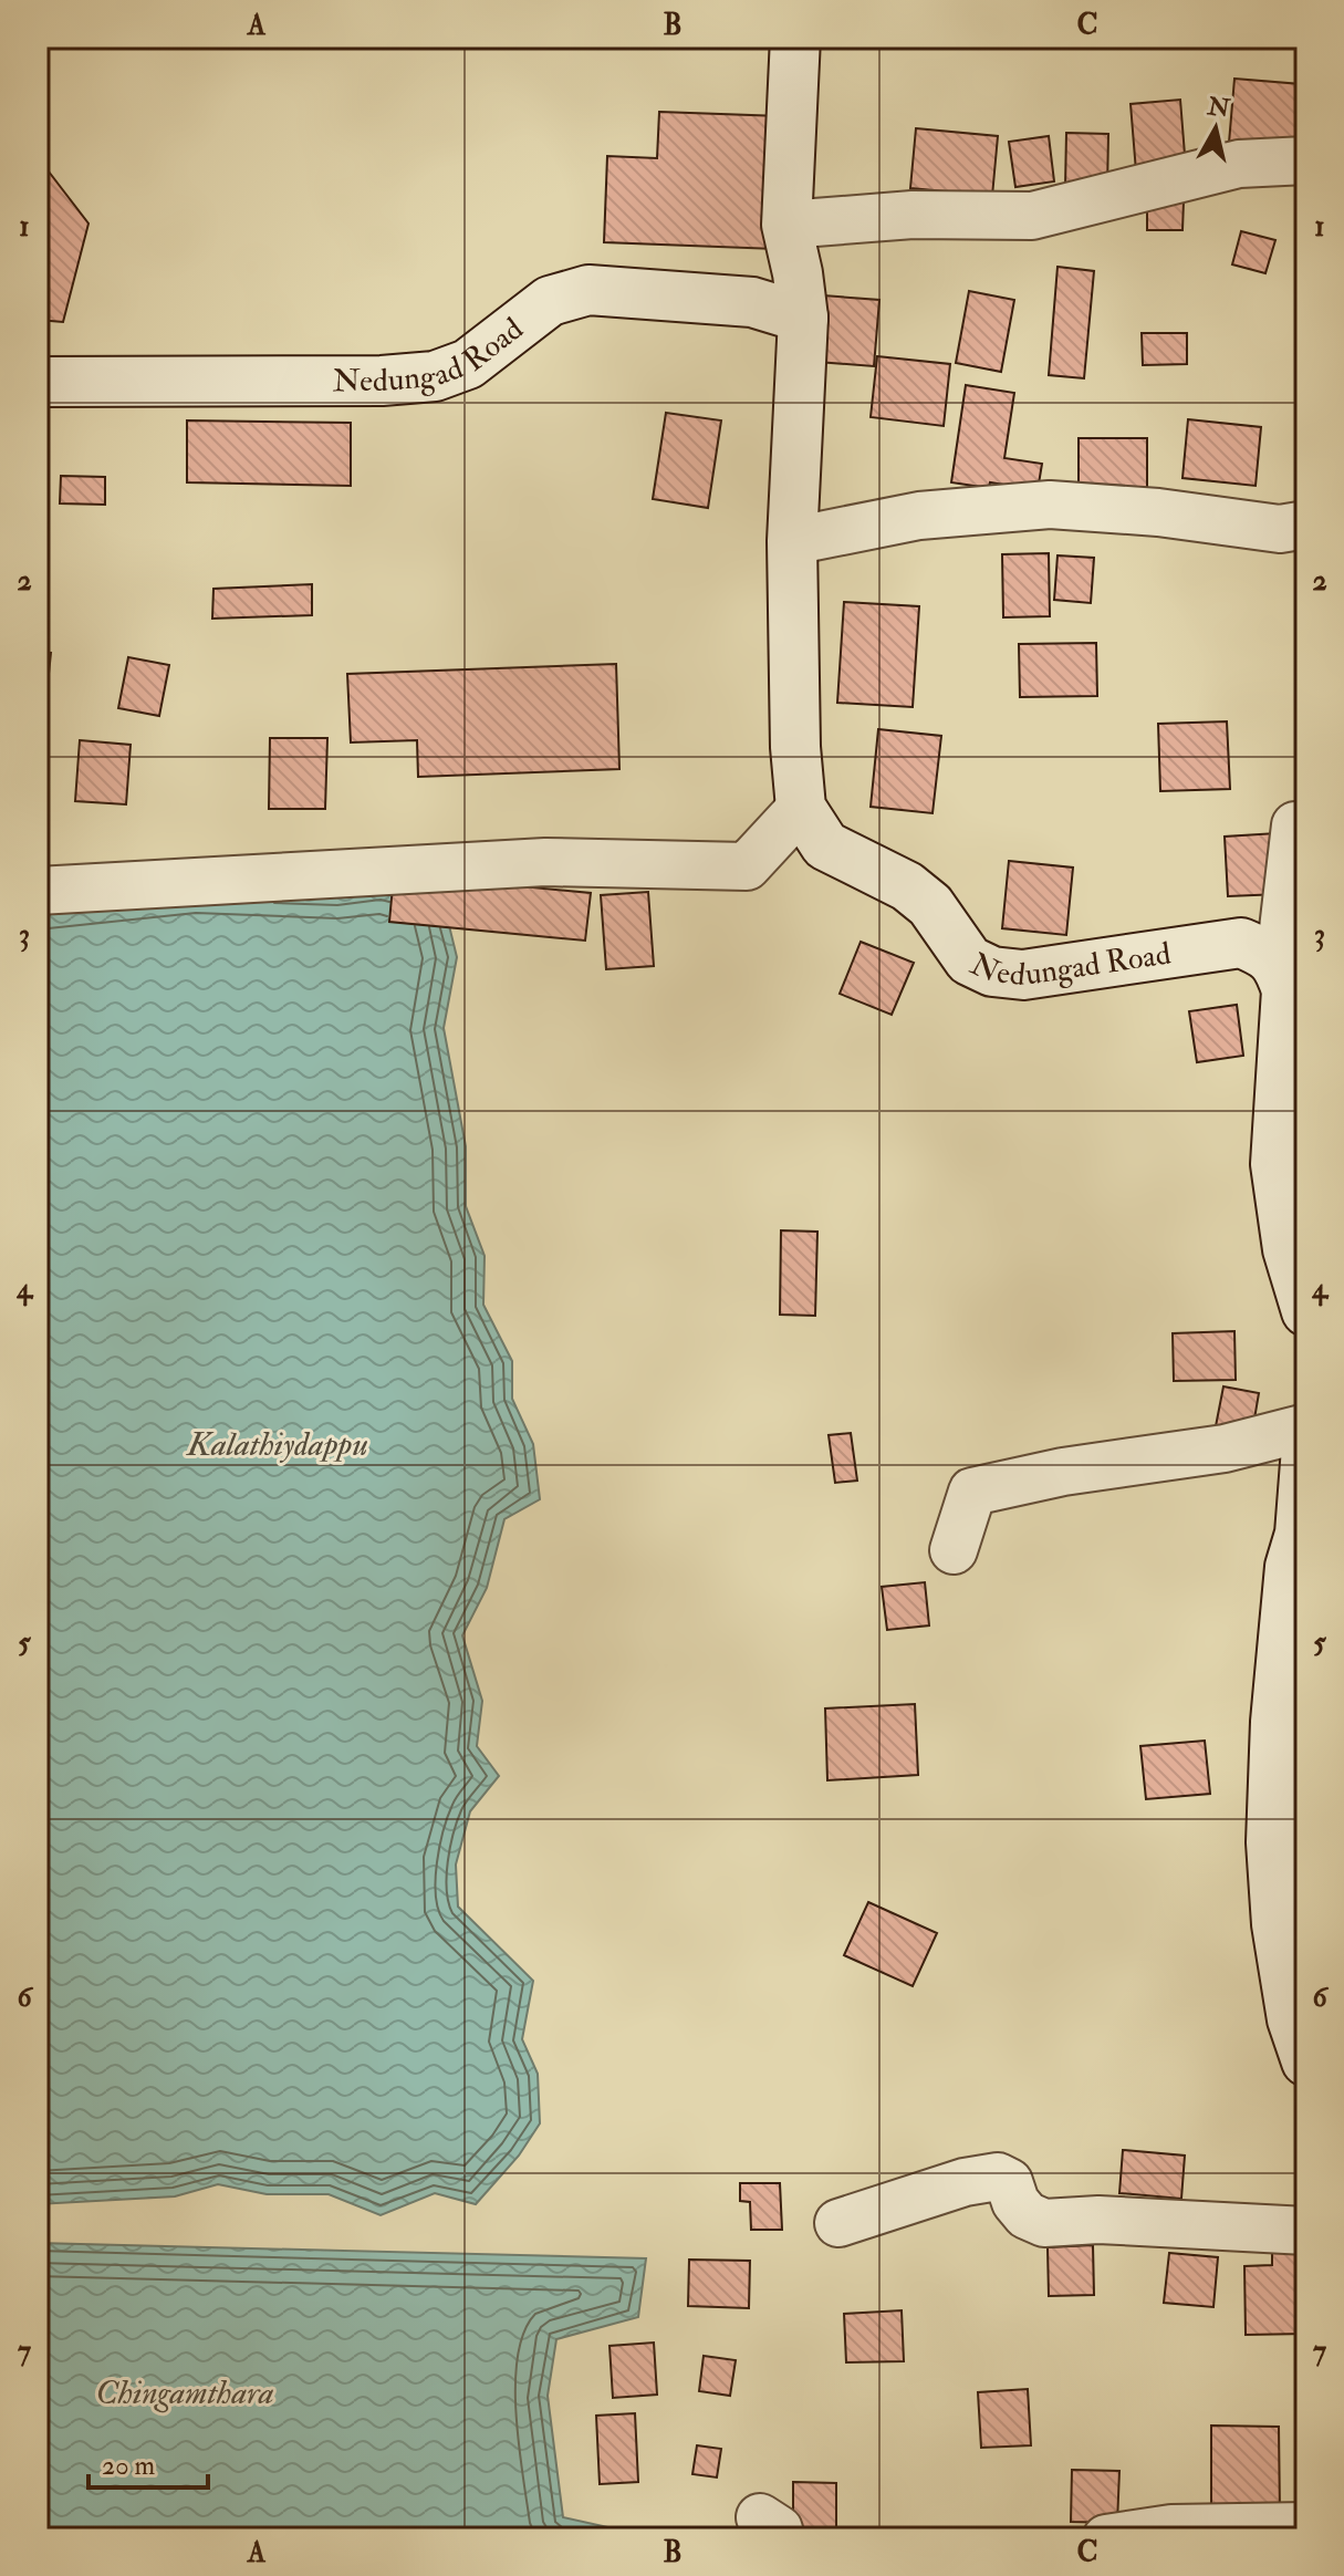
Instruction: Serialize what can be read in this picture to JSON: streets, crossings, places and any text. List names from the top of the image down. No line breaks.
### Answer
{"streets":{"main road":["Nedungad Road"]},"water":["Kalathiydappu","Chingamthara"],"scale_bar":"20 m","north":"top","grid":{"columns":["A","B","C"],"rows":["1","2","3","4","5","6","7"]}}
